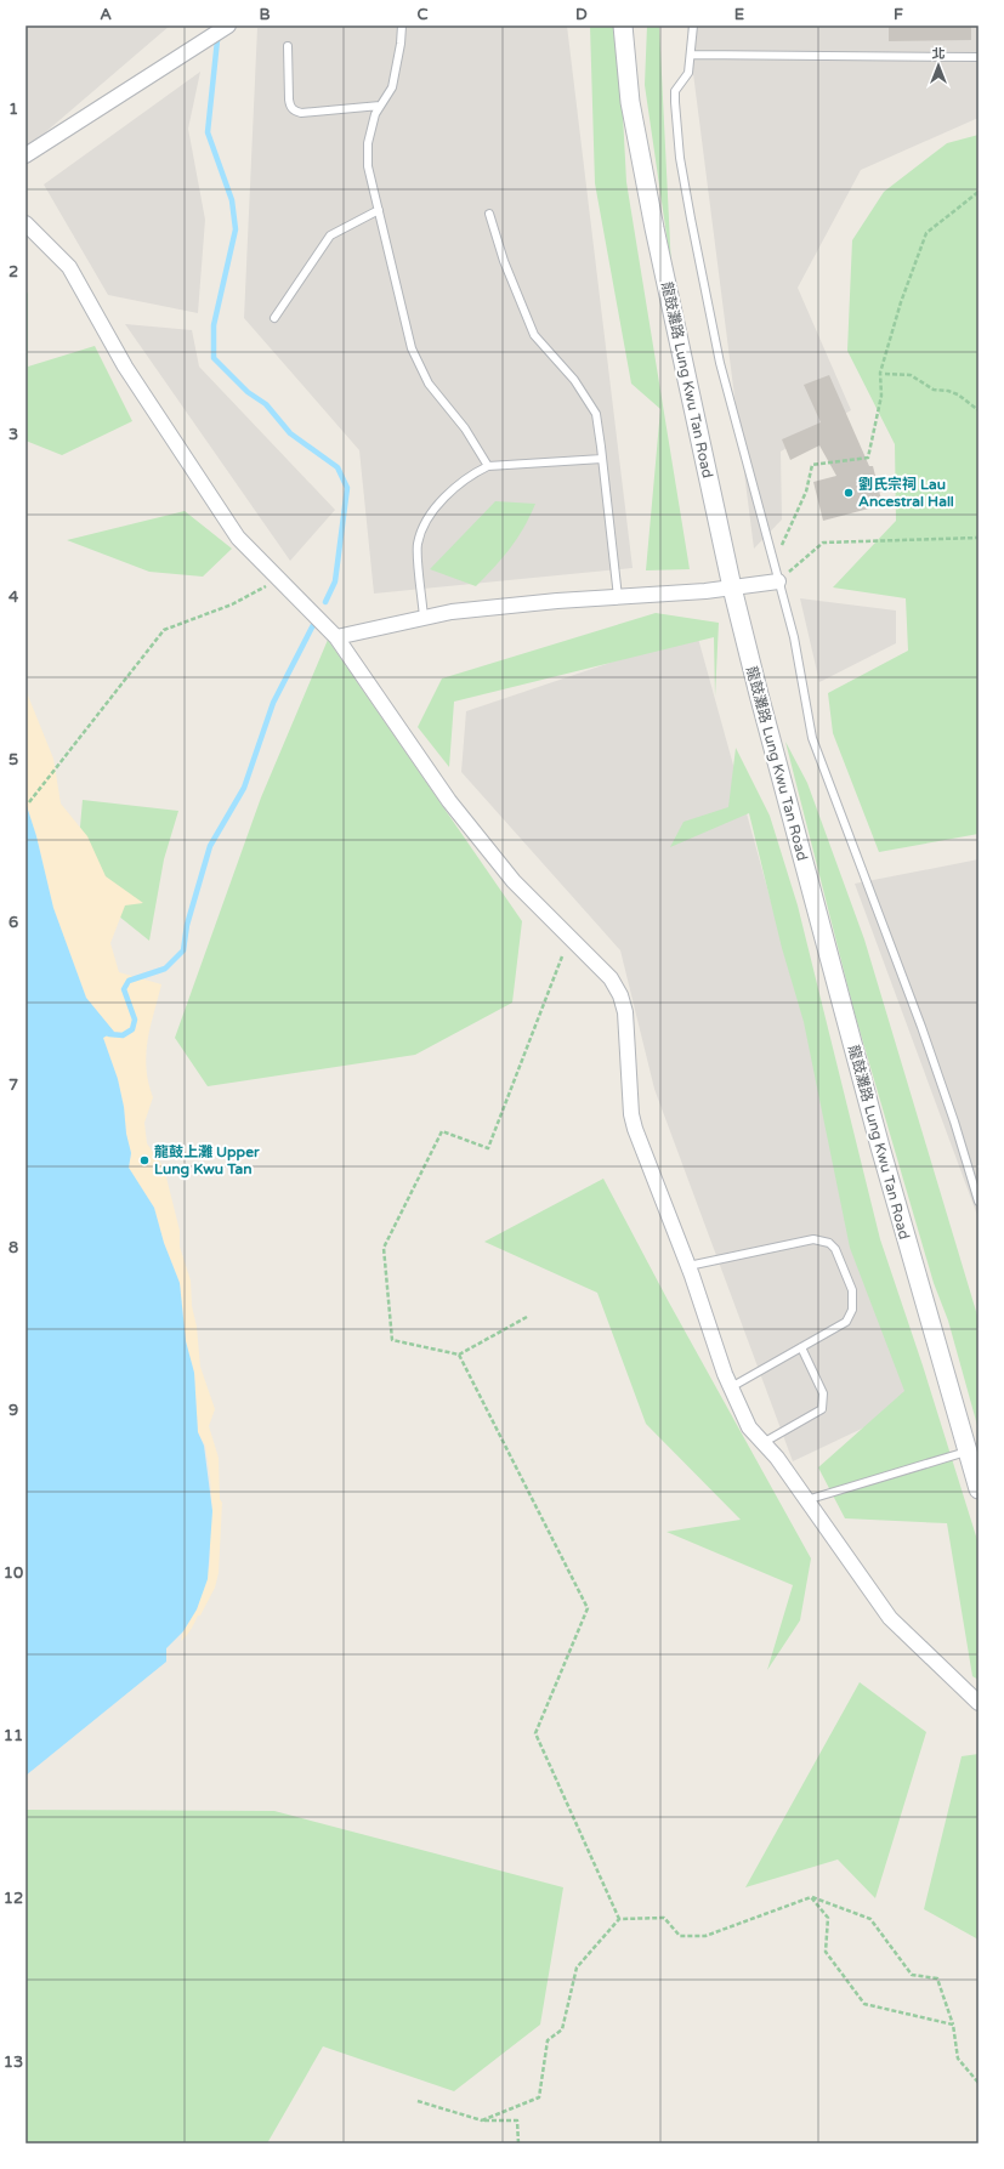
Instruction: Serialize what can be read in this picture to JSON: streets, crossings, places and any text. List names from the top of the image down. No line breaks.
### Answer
{"streets":{"street":["龍鼓灘路 Lung Kwu Tan Road"]},"places":["劉氏宗祠 Lau Ancestral Hall","龍鼓上灘 Upper Lung Kwu Tan"],"north":"top","grid":{"columns":["A","B","C","D","E","F"],"rows":["1","2","3","4","5","6","7","8","9","10","11","12","13"]}}
